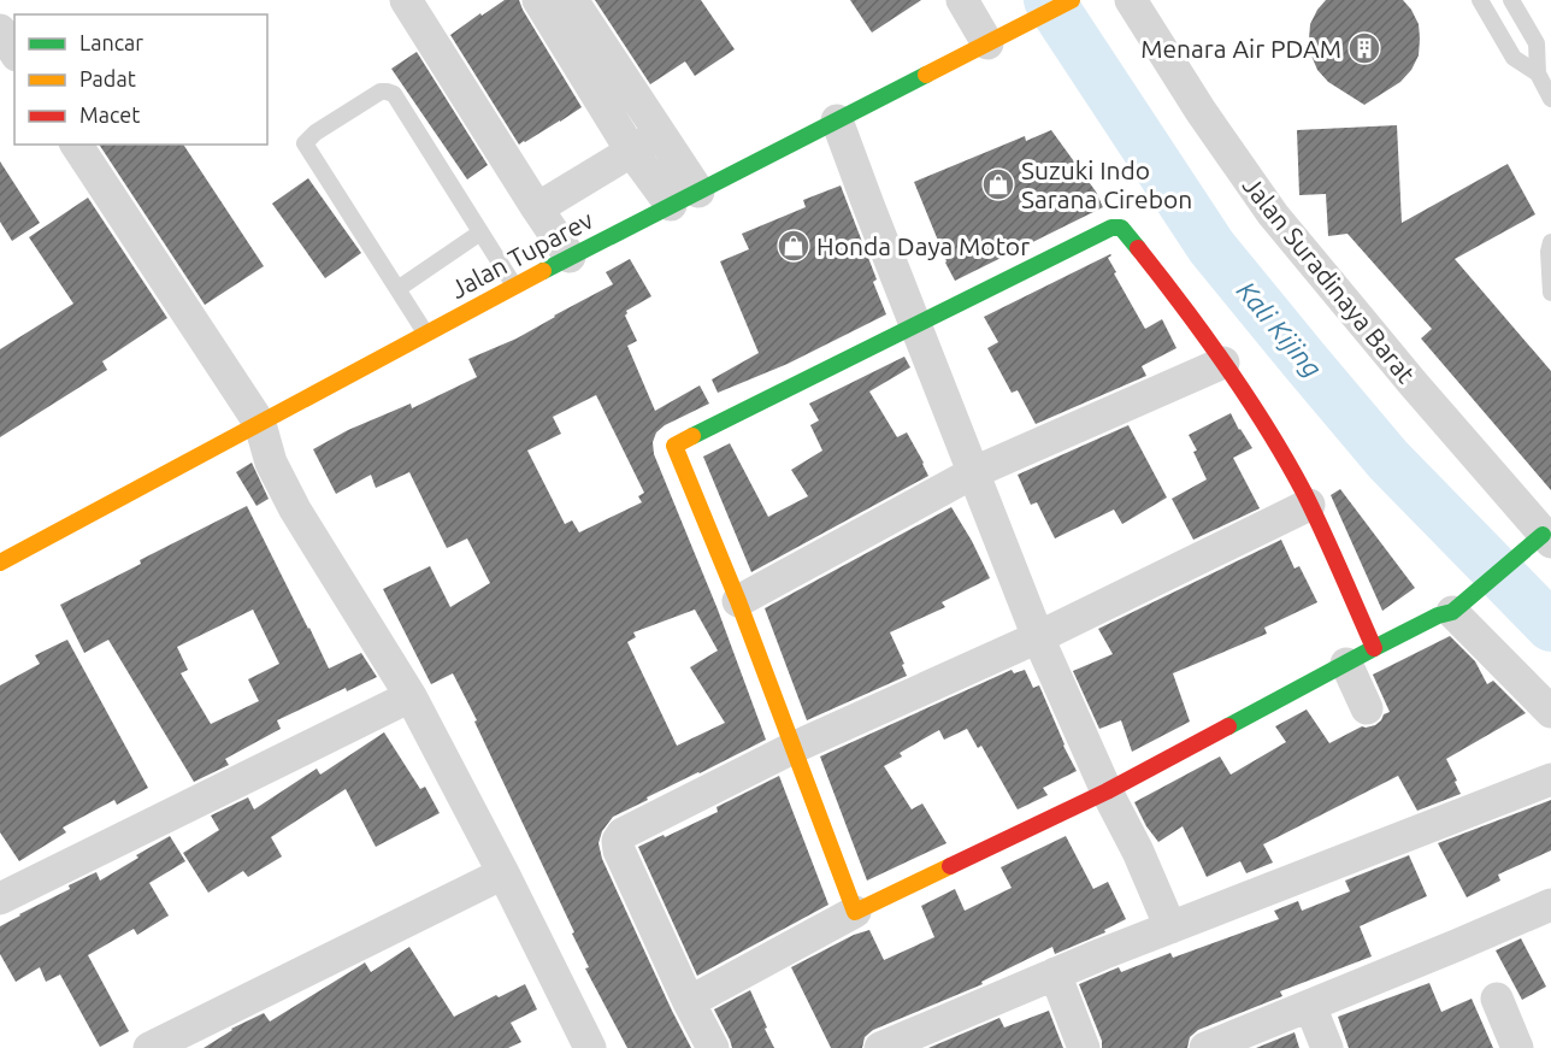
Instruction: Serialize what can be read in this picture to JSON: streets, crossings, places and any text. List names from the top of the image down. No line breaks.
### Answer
{"streets":{"street":["Jalan Tuparev","Jalan Suradinaya Barat"]},"water":["Kali Kijing"],"places":{"building":["Menara Air PDAM"],"shop":["Suzuki Indo Sarana Cirebon","Honda Daya Motor"]},"legend":["Lancar","Padat","Macet"]}
